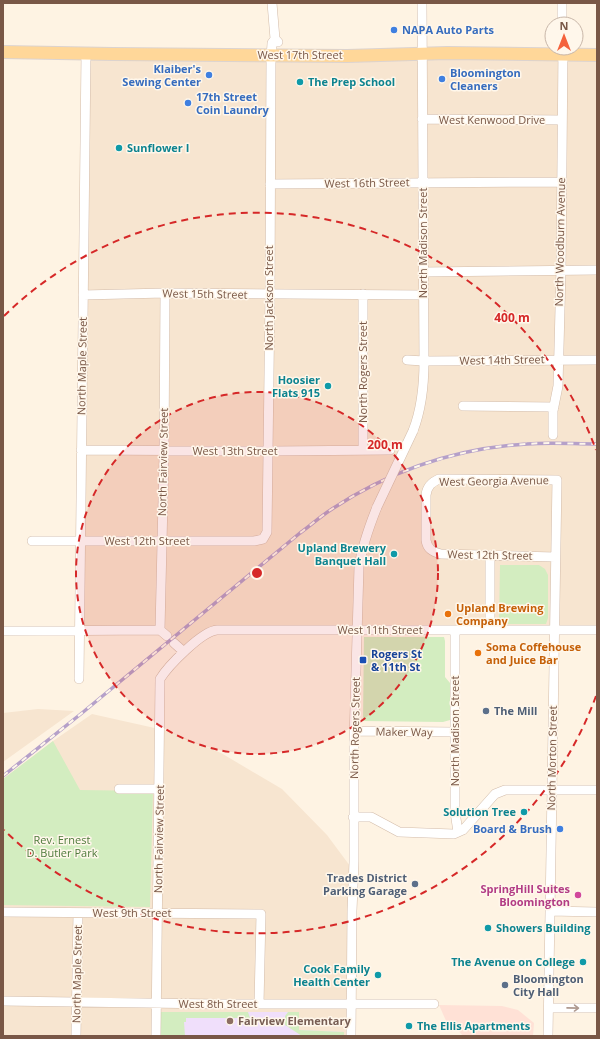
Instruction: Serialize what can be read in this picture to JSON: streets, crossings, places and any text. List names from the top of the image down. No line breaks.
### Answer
{"streets":{"main road":["West 17th Street"],"street":["West Kenwood Drive","West 16th Street","North Woodburn Avenue","North Madison Street","West 15th Street","North Jackson Street","West 14th Street","North Maple Street","North Rogers Street","West 13th Street","North Fairview Street","West Georgia Avenue","West 12th Street","West 11th Street","Maker Way","North Morton Street","West 9th Street","West 8th Street"]},"crossings":[["West 17th Street","North Madison Street"],["West 17th Street","North Jackson Street"],["West 17th Street","North Maple Street"],["West Kenwood Drive","North Woodburn Avenue"],["West Kenwood Drive","North Madison Street"],["West 16th Street","North Woodburn Avenue"],["West 16th Street","North Madison Street"],["West 16th Street","North Jackson Street"],["North Woodburn Avenue","West 14th Street"],["North Madison Street","West 15th Street"],["North Madison Street","West 14th Street"],["North Madison Street","North Rogers Street"],["North Madison Street","West 11th Street"],["North Madison Street","Maker Way"],["West 15th Street","North Jackson Street"],["West 15th Street","North Maple Street"],["West 15th Street","North Rogers Street"],["West 15th Street","North Fairview Street"],["North Jackson Street","West 13th Street"],["North Jackson Street","West 12th Street"],["North Maple Street","West 13th Street"],["North Maple Street","North Fairview Street"],["North Maple Street","West 12th Street"],["North Maple Street","West 9th Street"],["North Maple Street","West 8th Street"],["North Rogers Street","West 13th Street"],["North Rogers Street","West 11th Street"],["North Rogers Street","Maker Way"],["North Rogers Street","West 8th Street"],["West 13th Street","North Fairview Street"],["North Fairview Street","West 12th Street"],["North Fairview Street","West 11th Street"],["North Fairview Street","West 9th Street"],["North Fairview Street","West 8th Street"],["West Georgia Avenue","West 12th Street"],["West Georgia Avenue","North Morton Street"],["West 12th Street","North Morton Street"],["West 11th Street","North Morton Street"],["West 9th Street","West 8th Street"]],"parks":["Rev. Ernest D. Butler Park"],"places":{"other":["NAPA Auto Parts","Klaiber's Sewing Center","Bloomington Cleaners","The Prep School","17th Street Coin Laundry","Sunflower I","Hoosier Flats 915","Upland Brewery Banquet Hall","Upland Brewing Company","Soma Coffehouse and Juice Bar","The Mill","Solution Tree","Board & Brush","Trades District Parking Garage","SpringHill Suites Bloomington","Showers Building","The Avenue on College","Cook Family Health Center","Bloomington City Hall","Fairview Elementary","The Ellis Apartments"],"transit":["Rogers St & 11th St"]},"north":"top","rings":["400 m","200 m"]}
